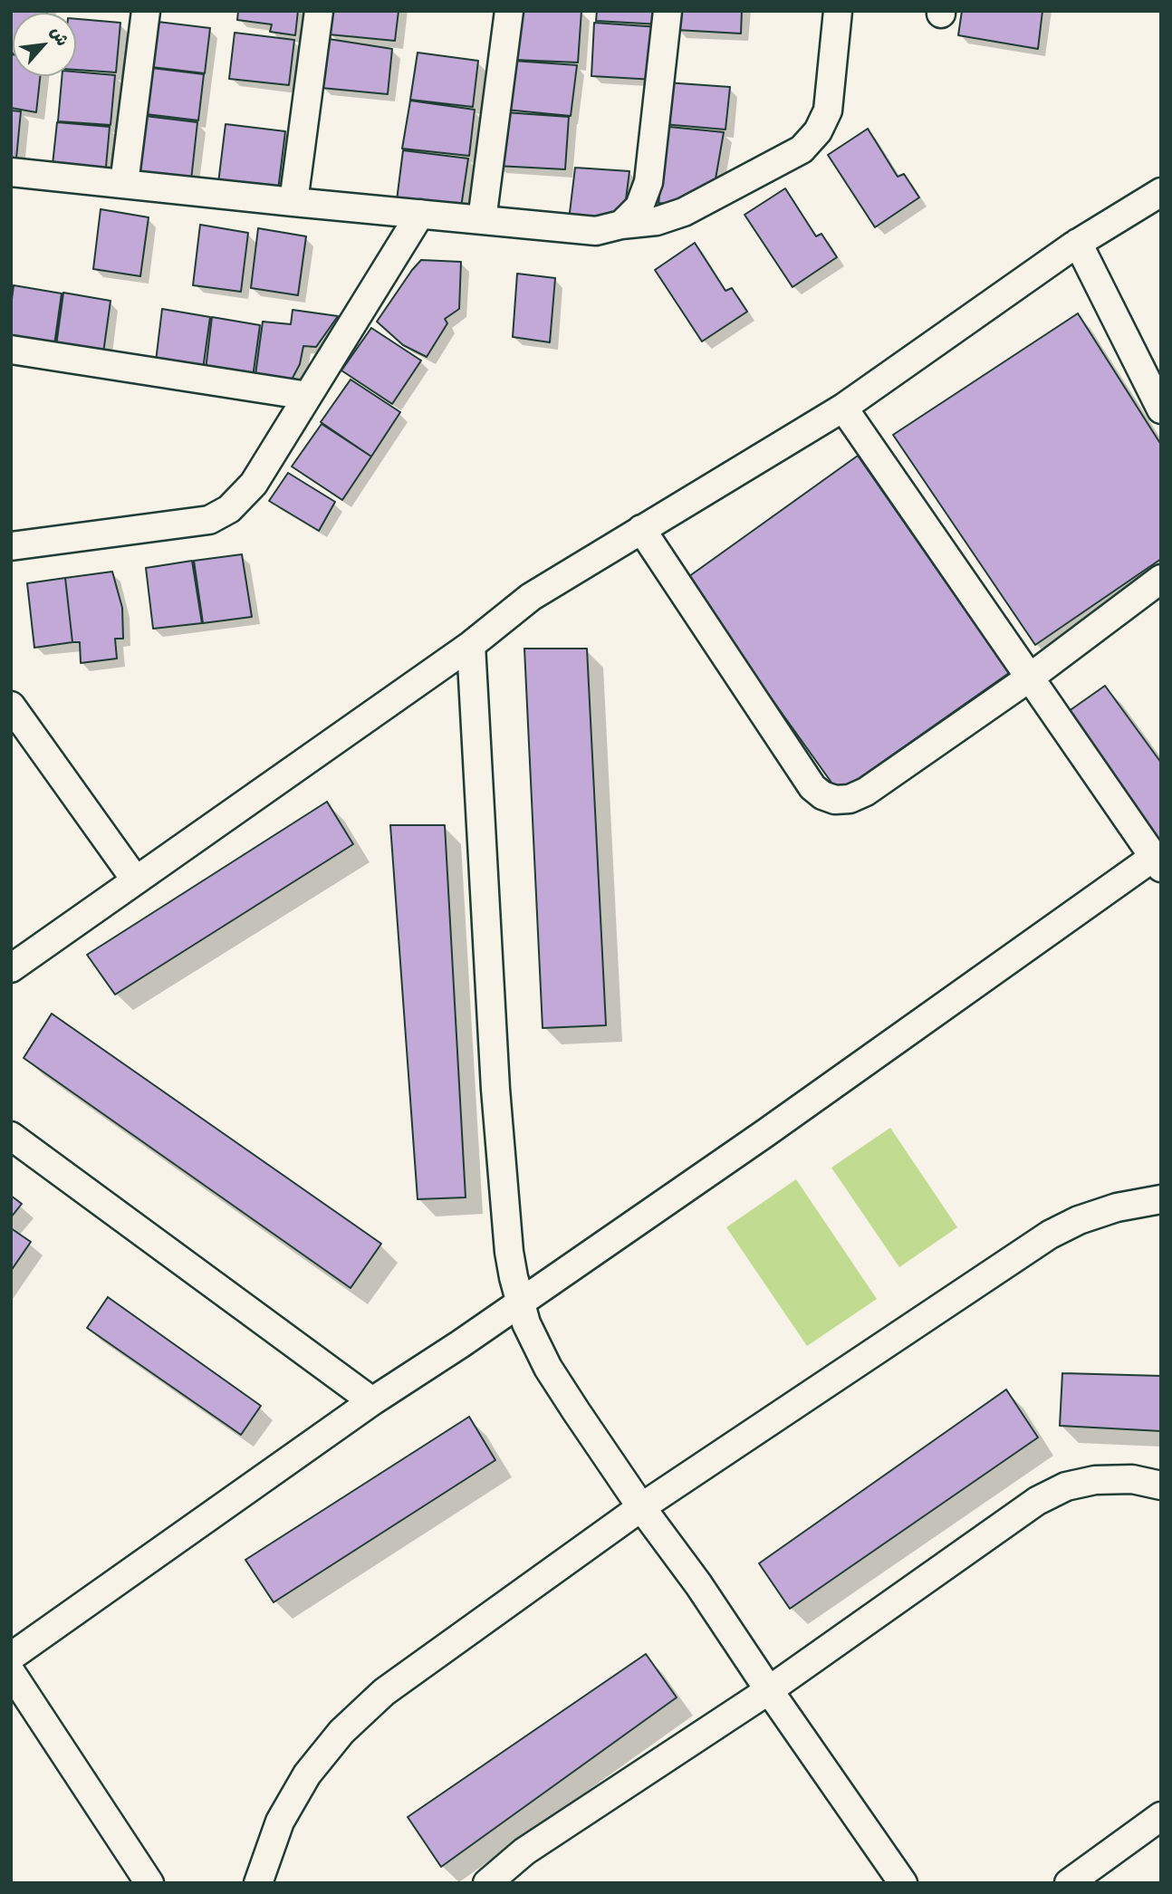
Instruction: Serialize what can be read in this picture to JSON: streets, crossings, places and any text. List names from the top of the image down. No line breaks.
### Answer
{"north":"top right"}
